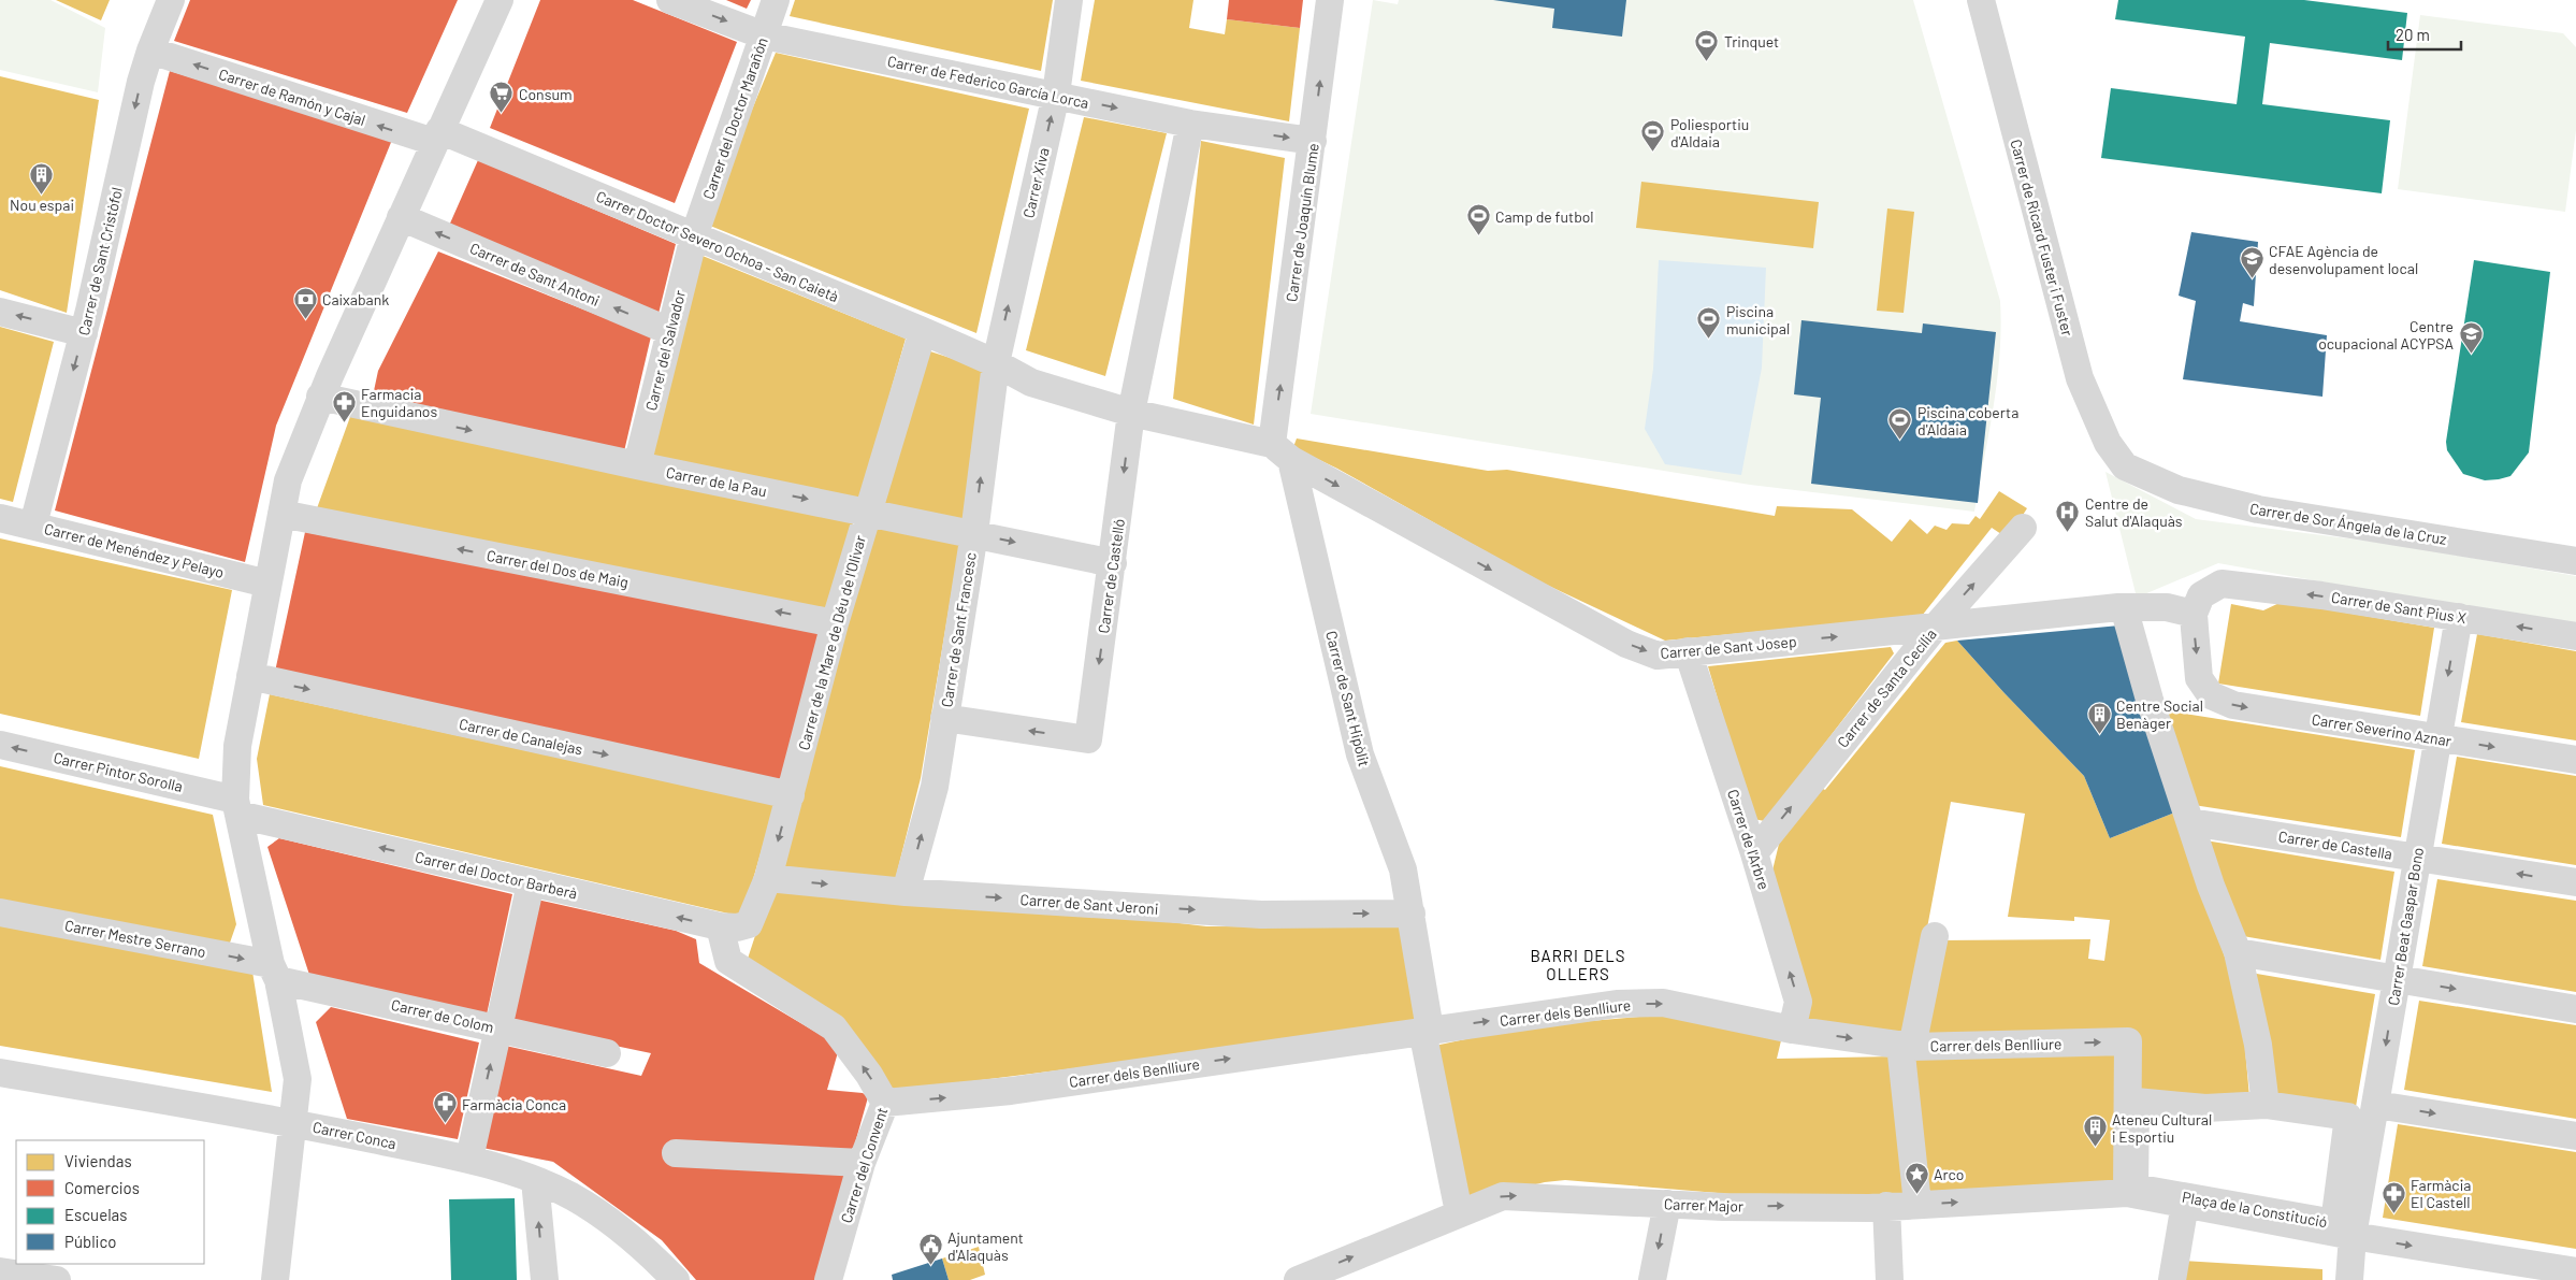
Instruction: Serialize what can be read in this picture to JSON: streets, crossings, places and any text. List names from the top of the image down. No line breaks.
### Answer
{"streets":{"street":["Carrer de Federico García Lorca","Carrer de Ramón y Cajal","Carrer del Doctor Marañón","Carrer Xiva","Carrer de Joaquín Blume","Carrer de Ricard Fuster i Fuster","Carrer Doctor Severo Ochoa - San Caietà","Carrer de Sant Cristòfol","Carrer de Sant Antoni","Carrer del Salvador","Carrer de la Pau","Carrer de Sor Ángela de la Cruz","Carrer de Menéndez y Pelayo","Carrer del Dos de Maig","Carrer de Castelló","Carrer de Sant Pius X","Carrer de Sant Francesc","Carrer de la Mare de Déu de l'Olivar","Carrer de Sant Josep","Carrer de Santa Cecília","Carrer de Sant Hipòlit","Carrer Severino Aznar","Carrer de Canalejas","Carrer Pintor Sorolla","Carrer de l'Arbre","Carrer de Castella","Carrer del Doctor Barberà","Carrer de Sant Jeroni","Carrer Beat Gaspar Bono","Carrer Mestre Serrano","Carrer dels Benlliure","Carrer de Colom","Carrer Conca","Carrer del Convent","Carrer Major","Plaça de la Constitució"]},"crossings":[["Carrer de Federico García Lorca","Carrer del Doctor Marañón"],["Carrer de Federico García Lorca","Carrer Xiva"],["Carrer de Federico García Lorca","Carrer de Joaquín Blume"],["Carrer de Federico García Lorca","Carrer de Castelló"],["Carrer de Ramón y Cajal","Carrer Doctor Severo Ochoa - San Caietà"],["Carrer de Ramón y Cajal","Carrer de Sant Cristòfol"],["Carrer del Doctor Marañón","Carrer Doctor Severo Ochoa - San Caietà"],["Carrer del Doctor Marañón","Carrer del Salvador"],["Carrer Xiva","Carrer Doctor Severo Ochoa - San Caietà"],["Carrer Xiva","Carrer de Sant Francesc"],["Carrer de Joaquín Blume","Carrer de Sant Josep"],["Carrer de Joaquín Blume","Carrer de Sant Hipòlit"],["Carrer de Ricard Fuster i Fuster","Carrer de Sor Ángela de la Cruz"],["Carrer Doctor Severo Ochoa - San Caietà","Carrer del Salvador"],["Carrer Doctor Severo Ochoa - San Caietà","Carrer de Castelló"],["Carrer Doctor Severo Ochoa - San Caietà","Carrer de Sant Francesc"],["Carrer Doctor Severo Ochoa - San Caietà","Carrer de la Mare de Déu de l'Olivar"],["Carrer Doctor Severo Ochoa - San Caietà","Carrer de Sant Josep"],["Carrer de Sant Cristòfol","Carrer de Menéndez y Pelayo"],["Carrer de Sant Antoni","Carrer del Salvador"],["Carrer del Salvador","Carrer de la Pau"],["Carrer de la Pau","Carrer de Castelló"],["Carrer de la Pau","Carrer de Sant Francesc"],["Carrer de la Pau","Carrer de la Mare de Déu de l'Olivar"],["Carrer del Dos de Maig","Carrer de la Mare de Déu de l'Olivar"],["Carrer de Castelló","Carrer de Sant Francesc"],["Carrer de Castelló","Carrer de Sant Josep"],["Carrer de Sant Pius X","Carrer de Sant Josep"],["Carrer de Sant Pius X","Carrer Severino Aznar"],["Carrer de Sant Pius X","Carrer Beat Gaspar Bono"],["Carrer de Sant Francesc","Carrer de Sant Jeroni"],["Carrer de la Mare de Déu de l'Olivar","Carrer de Canalejas"],["Carrer de la Mare de Déu de l'Olivar","Carrer del Doctor Barberà"],["Carrer de la Mare de Déu de l'Olivar","Carrer de Sant Jeroni"],["Carrer de la Mare de Déu de l'Olivar","Carrer del Convent"],["Carrer de Sant Josep","Carrer de Santa Cecília"],["Carrer de Sant Josep","Carrer de Sant Hipòlit"],["Carrer de Sant Josep","Carrer Severino Aznar"],["Carrer de Sant Josep","Carrer de l'Arbre"],["Carrer de Santa Cecília","Carrer de l'Arbre"],["Carrer de Sant Hipòlit","Carrer de Sant Jeroni"],["Carrer de Sant Hipòlit","Carrer dels Benlliure"],["Carrer de Sant Hipòlit","Carrer Major"],["Carrer Severino Aznar","Carrer Beat Gaspar Bono"],["Carrer Pintor Sorolla","Carrer del Doctor Barberà"],["Carrer de l'Arbre","Carrer dels Benlliure"],["Carrer de Castella","Carrer Beat Gaspar Bono"],["Carrer del Doctor Barberà","Carrer del Convent"],["Carrer Beat Gaspar Bono","Plaça de la Constitució"],["Carrer Mestre Serrano","Carrer de Colom"],["Carrer dels Benlliure","Carrer del Convent"],["Carrer dels Benlliure","Carrer Major"],["Carrer dels Benlliure","Plaça de la Constitució"],["Carrer Major","Plaça de la Constitució"]],"one_way":["Carrer de Federico García Lorca","Carrer de Ramón y Cajal","Carrer Xiva","Carrer de Joaquín Blume","Carrer de Sant Antoni","Carrer de la Pau","Carrer del Dos de Maig","Carrer de Sant Pius X","Carrer de Sant Francesc","Carrer de Sant Josep","Carrer de Santa Cecília","Carrer de Canalejas","Carrer Pintor Sorolla","Carrer de l'Arbre","Carrer del Doctor Barberà","Carrer de Sant Jeroni","Carrer Mestre Serrano","Carrer dels Benlliure","Carrer del Convent","Carrer Major"],"districts":["BARRI DELS OLLERS"],"places":{"sports":["Trinquet","Poliesportiu d'Aldaia","Camp de futbol","Piscina municipal","Piscina coberta d'Aldaia"],"supermarket":["Consum"],"building":["Nou espai","Centre Social Benàger","Ateneu Cultural i Esportiu"],"school or university":["CFAE Agència de desenvolupament local","Centre ocupacional ACYPSA"],"bank":["Caixabank"],"pharmacy":["Farmacia Enguidanos","Farmàcia Conca","Farmàcia El Castell"],"hospital":["Centre de Salut d'Alaquàs"],"place":["Arco"],"public building":["Ajuntament d'Alaquàs"]},"legend":["Viviendas","Comercios","Escuelas","Público"],"scale_bar":"20 m"}
